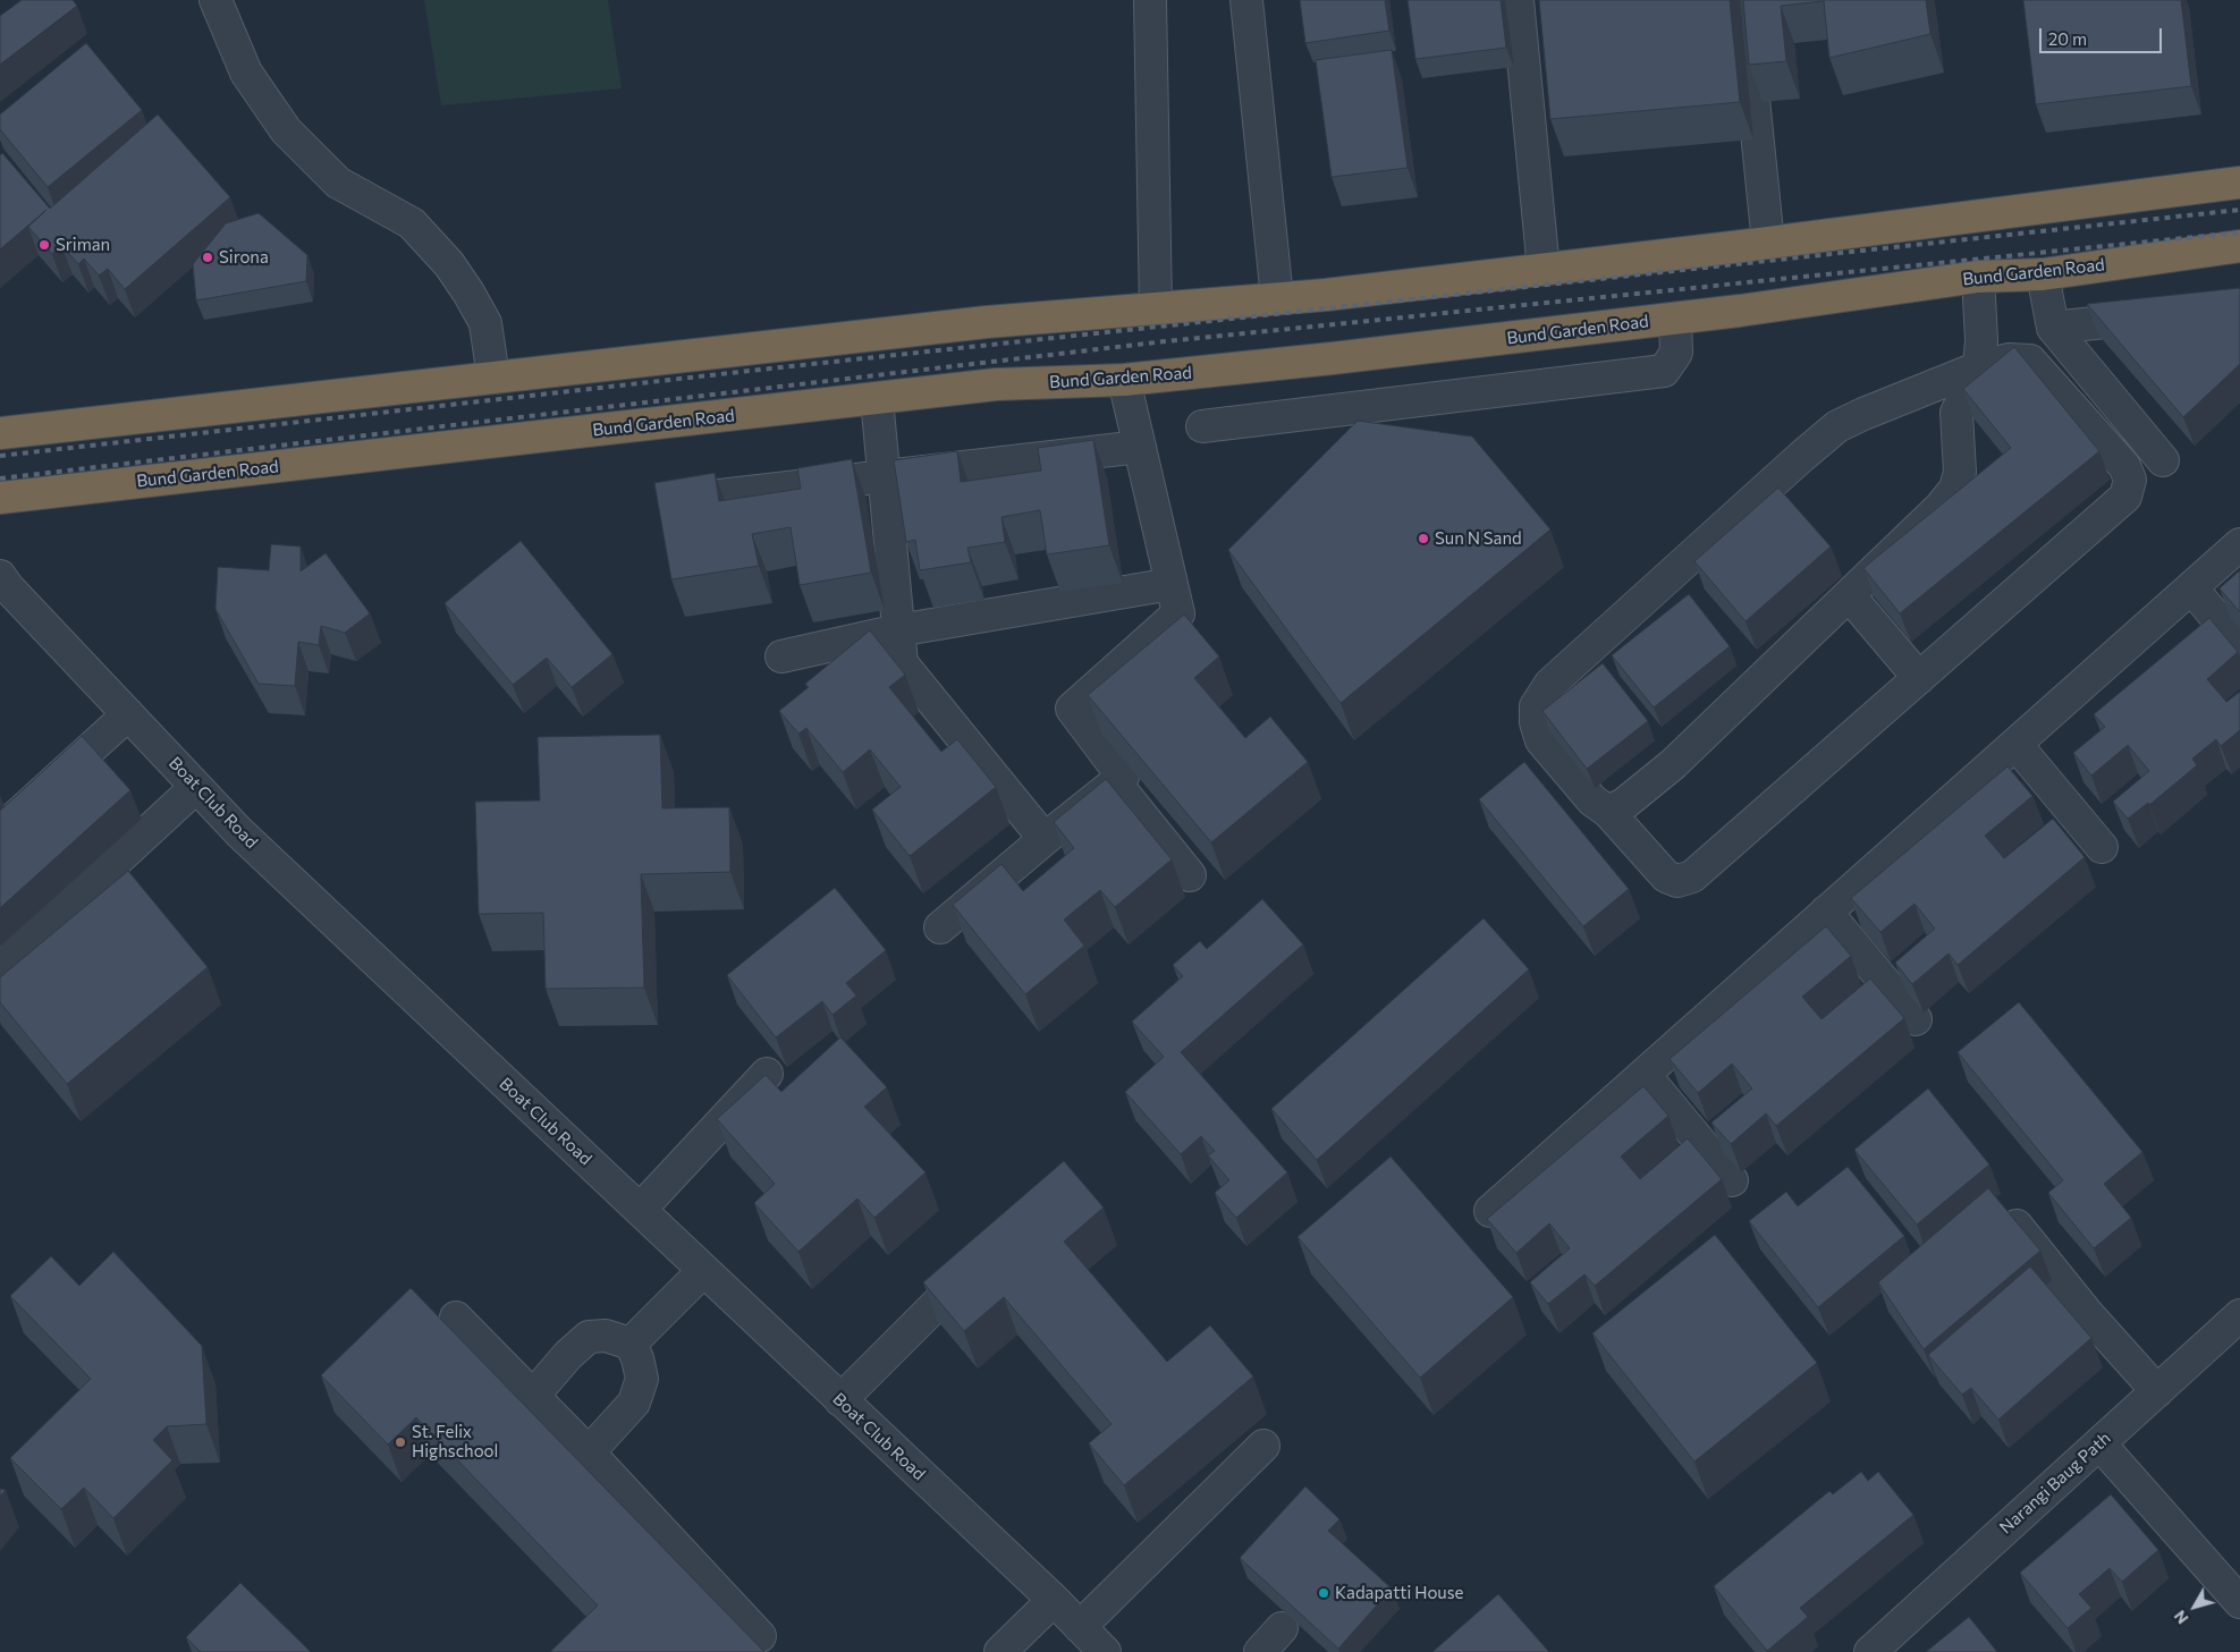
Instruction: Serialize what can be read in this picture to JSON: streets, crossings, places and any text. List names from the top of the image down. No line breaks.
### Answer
{"streets":{"highway":["Bund Garden Road"],"street":["Boat Club Road","Narangi Baug Path"]},"places":["Sriman","Sirona","Sun N Sand","St. Felix Highschool","Kadapatti House"],"scale_bar":"20 m","north":"bottom left"}
